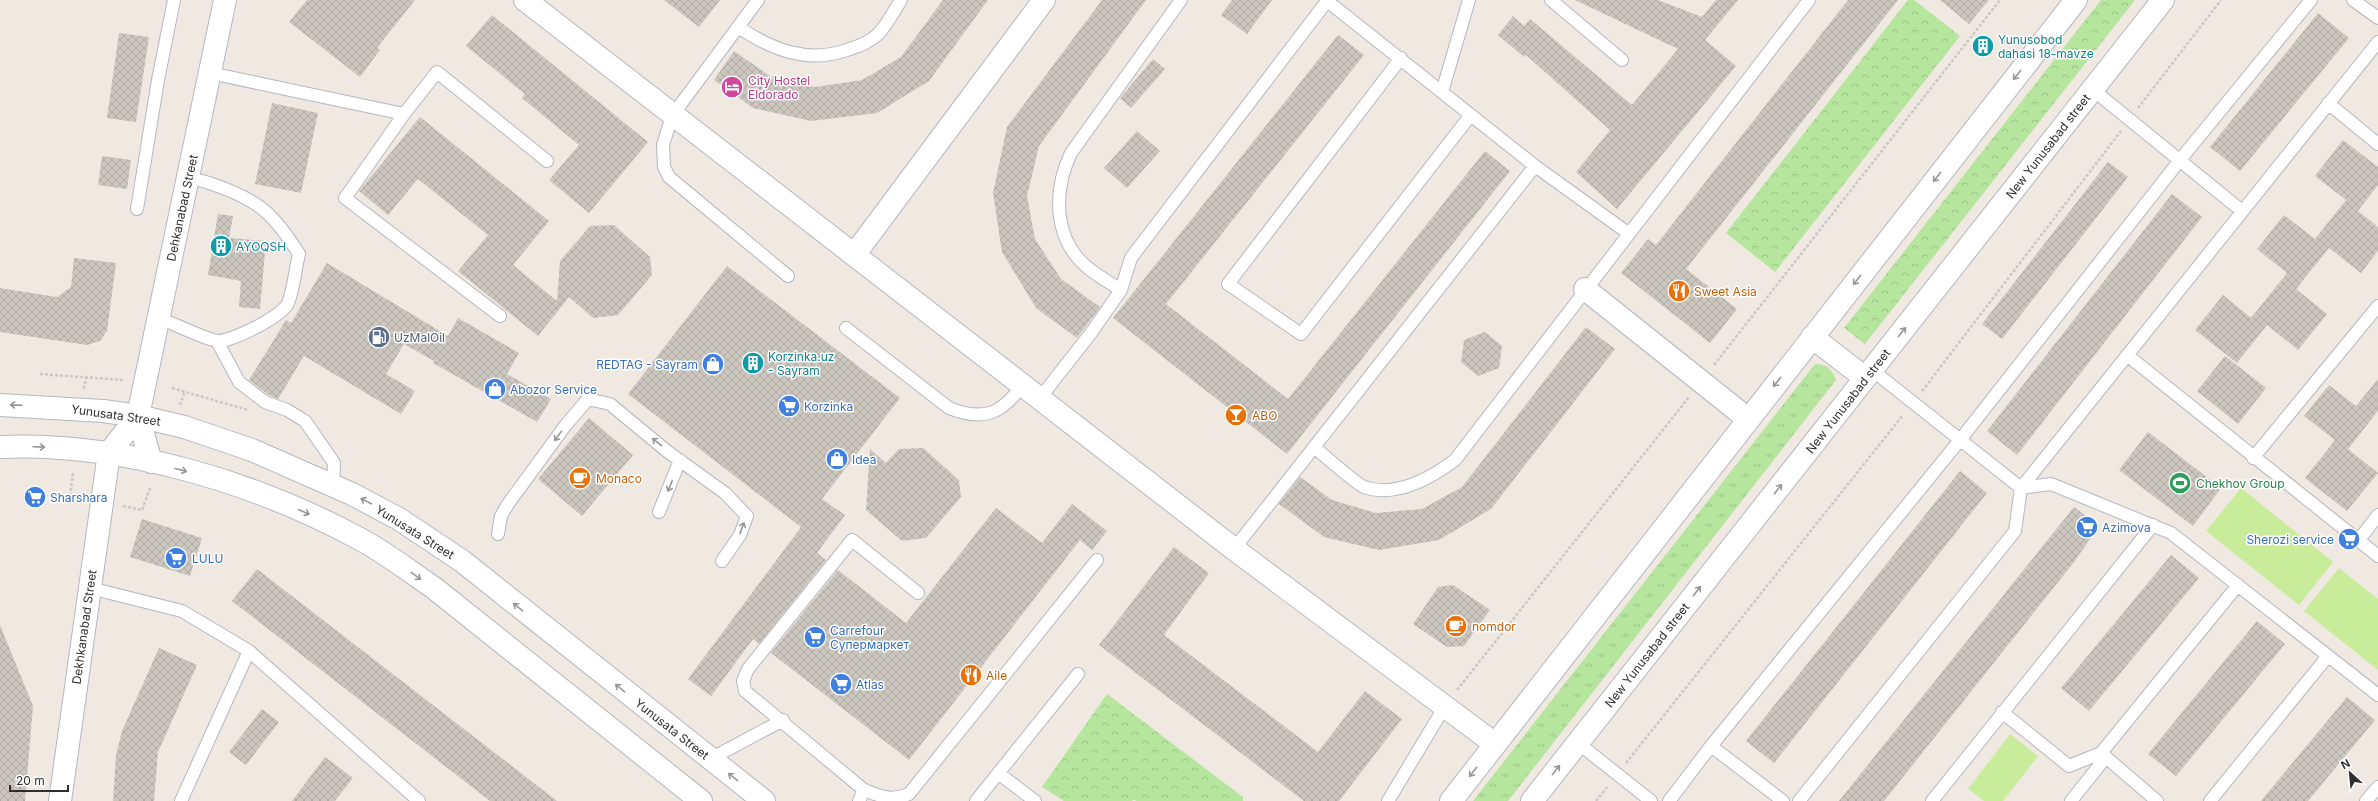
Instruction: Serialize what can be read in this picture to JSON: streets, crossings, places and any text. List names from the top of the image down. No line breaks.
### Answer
{"streets":{"main road":["New Yunusabad street","Dehkanabad Street","Yunusata Street","Dekhkanabad Street"]},"crossings":[["Dehkanabad Street","Yunusata Street"]],"places":{"building":["Yunusobod dahasi 18-mavze","AYOQSH","Korzinka.uz - Sayram"],"hotel":["City Hostel Eldorado"],"restaurant":["Sweet Asia","Aile"],"fuel station":["UzMalOil"],"shop":["REDTAG - Sayram","Abozor Service","Idea"],"supermarket":["Korzinka","Sharshara","Azimova","Sherozi service","LULU","Carrefour Супермаркет","Atlas"],"bar":["ABO"],"cafe":["Monaco","nomdor"],"sports":["Chekhov Group"]},"scale_bar":"20 m","north":"top left"}
